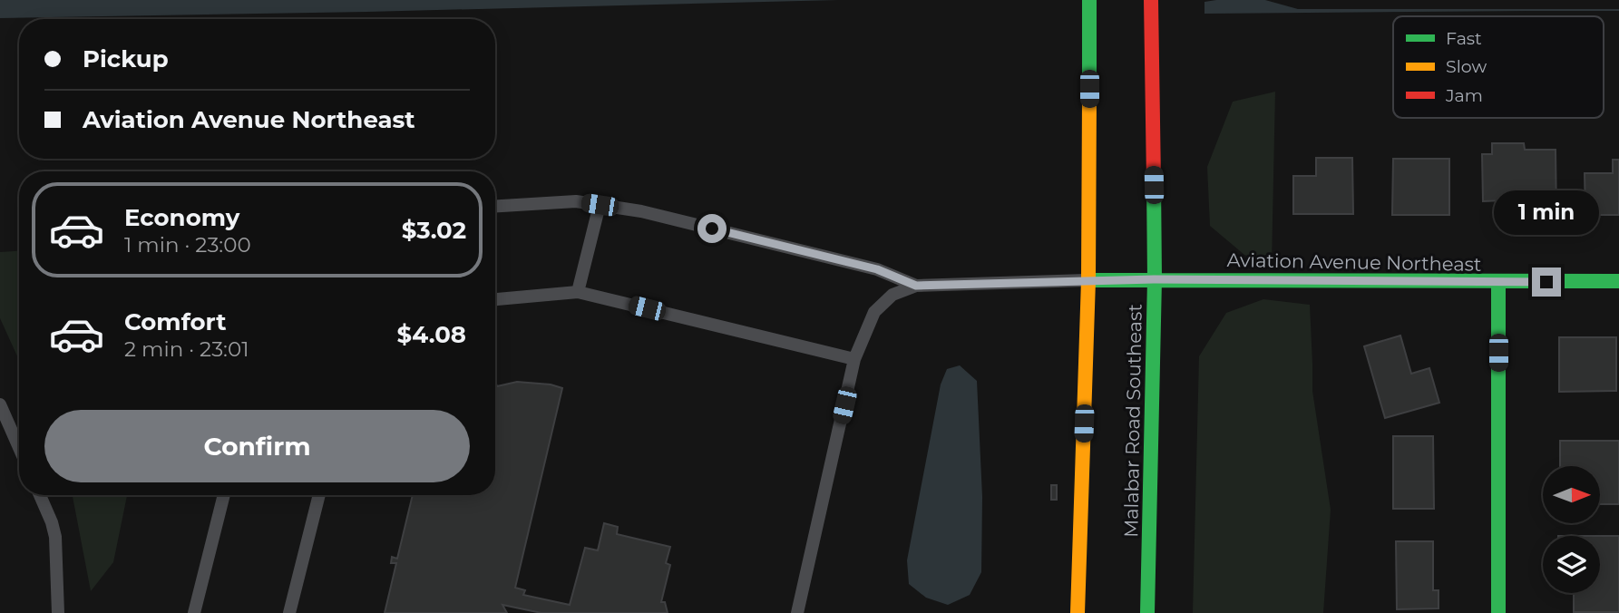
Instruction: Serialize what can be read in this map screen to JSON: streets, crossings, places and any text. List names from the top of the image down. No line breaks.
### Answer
{"streets":{"main road":["Aviation Avenue Northeast","Malabar Road Southeast"]},"crossings":[["Aviation Avenue Northeast","Malabar Road Southeast"]],"legend":["Fast","Slow","Jam"],"north":"right","page":{"banner":["Pickup","Aviation Avenue Northeast"],"list":[{"name":"Economy","note":"1 min · 23:00","value":"$3.02"},{"name":"Comfort","note":"2 min · 23:01","value":"$4.08"}],"bubble":"1 min","buttons":"Confirm"}}
